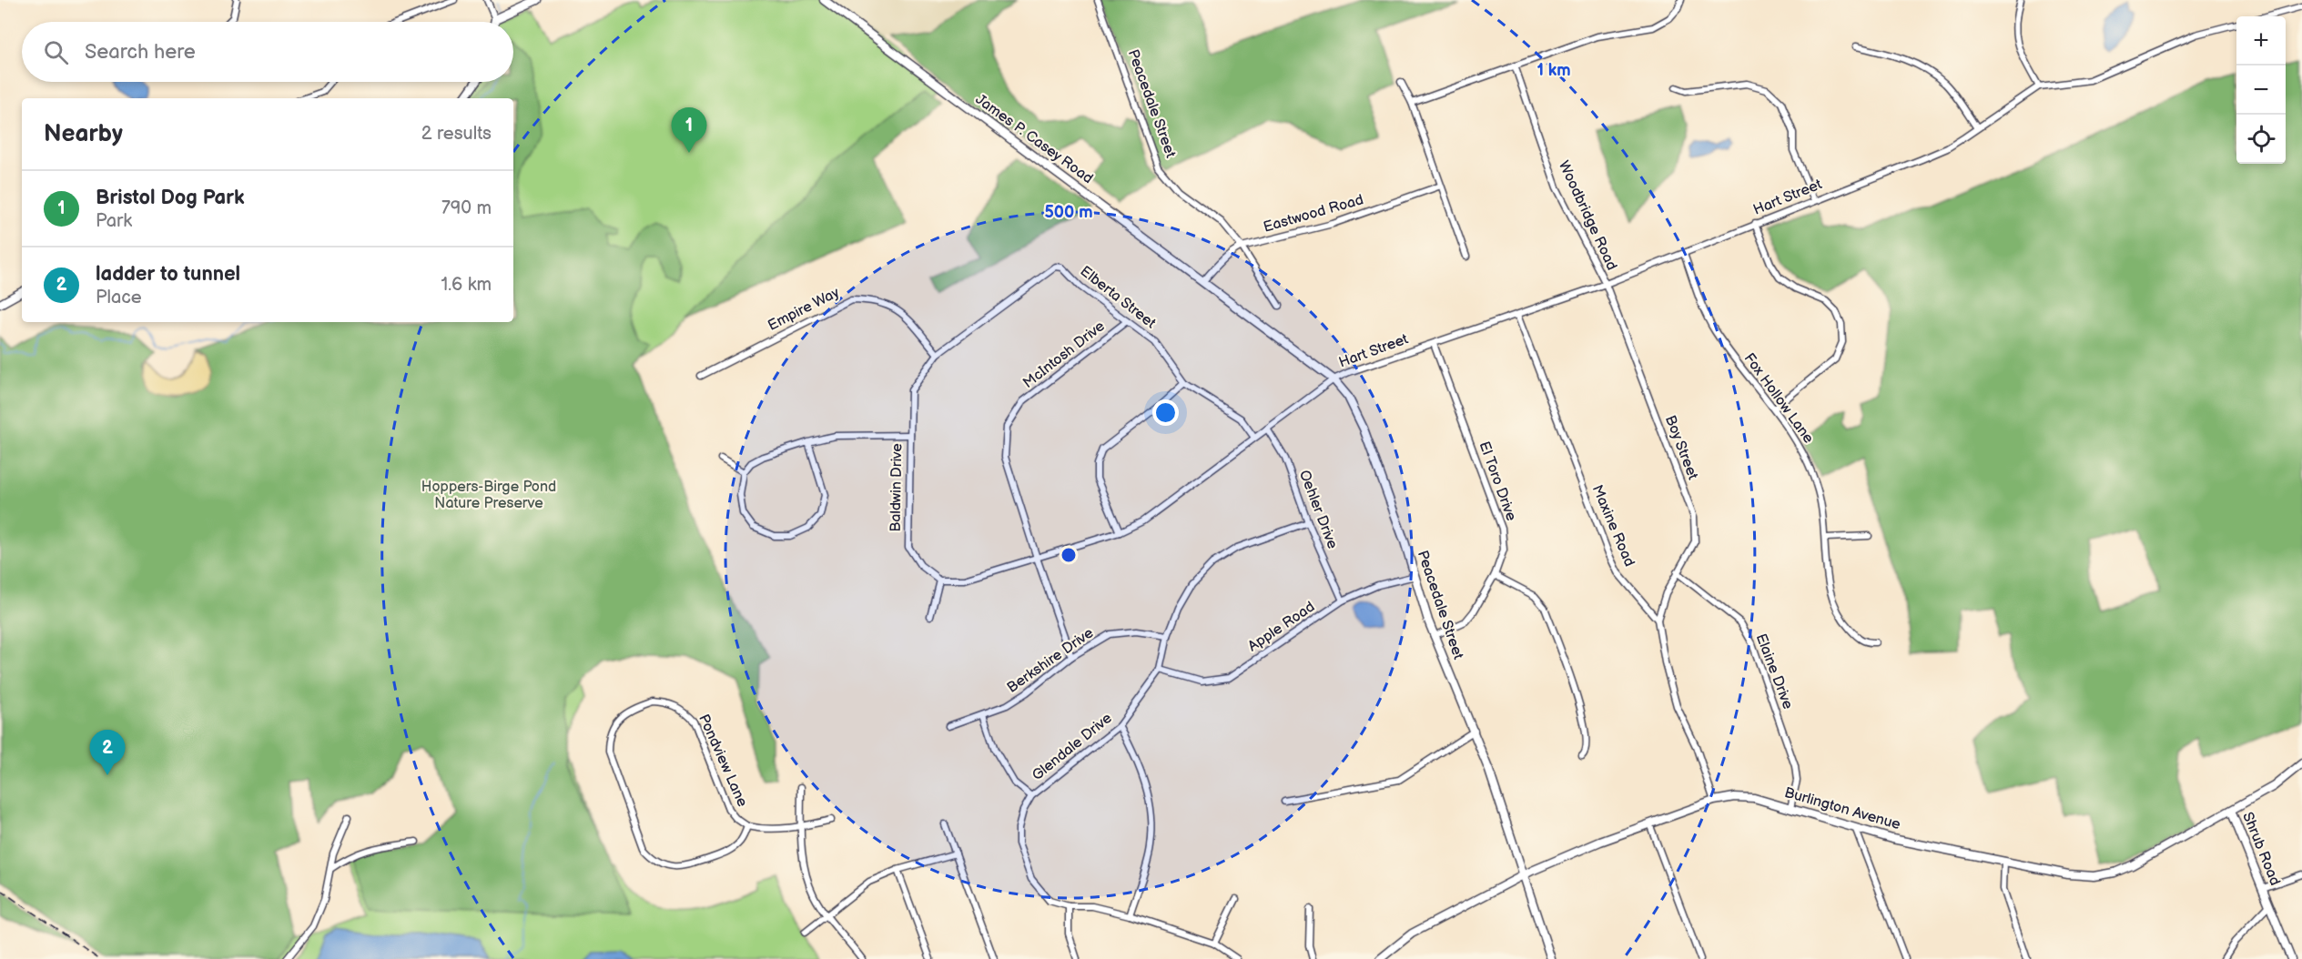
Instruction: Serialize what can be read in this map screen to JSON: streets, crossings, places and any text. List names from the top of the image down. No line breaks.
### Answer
{"streets":{"main road":["Peacedale Street","James P. Casey Road","Burlington Avenue","Shrub Road"],"street":["Hart Street","Eastwood Road","Woodbridge Road","Elberta Street","Empire Way","McIntosh Drive","Fox Hollow Lane","Boy Street","El Toro Drive","Baldwin Drive","Oehler Drive","Maxine Road","Apple Road","Berkshire Drive","Elaine Drive","Glendale Drive","Pondview Lane"]},"crossings":[["Peacedale Street","James P. Casey Road"],["Peacedale Street","Hart Street"],["Peacedale Street","Eastwood Road"],["Peacedale Street","El Toro Drive"],["Peacedale Street","Apple Road"],["Peacedale Street","Burlington Avenue"],["James P. Casey Road","Hart Street"],["James P. Casey Road","Eastwood Road"],["Hart Street","Woodbridge Road"],["Hart Street","Fox Hollow Lane"],["Hart Street","Boy Street"],["Hart Street","El Toro Drive"],["Hart Street","Maxine Road"],["Woodbridge Road","Boy Street"],["Elberta Street","McIntosh Drive"],["Elberta Street","Baldwin Drive"],["Empire Way","Baldwin Drive"],["McIntosh Drive","Berkshire Drive"],["Boy Street","Maxine Road"],["Boy Street","Elaine Drive"],["Oehler Drive","Apple Road"],["Oehler Drive","Glendale Drive"],["Apple Road","Glendale Drive"],["Berkshire Drive","Glendale Drive"],["Elaine Drive","Burlington Avenue"],["Burlington Avenue","Shrub Road"]],"parks":["Hoppers-Birge Pond Nature Preserve"],"page":{"map_buttons":["+","−"],"search":"Search here","heading":["Nearby","2 results"],"pins":["1","2"],"list":[{"mark":"1","name":"Bristol Dog Park","note":"Park","value":"790 m"},{"mark":"2","name":"ladder to tunnel","note":"Place","value":"1.6 km"}]},"rings":["1 km","500 m"]}
